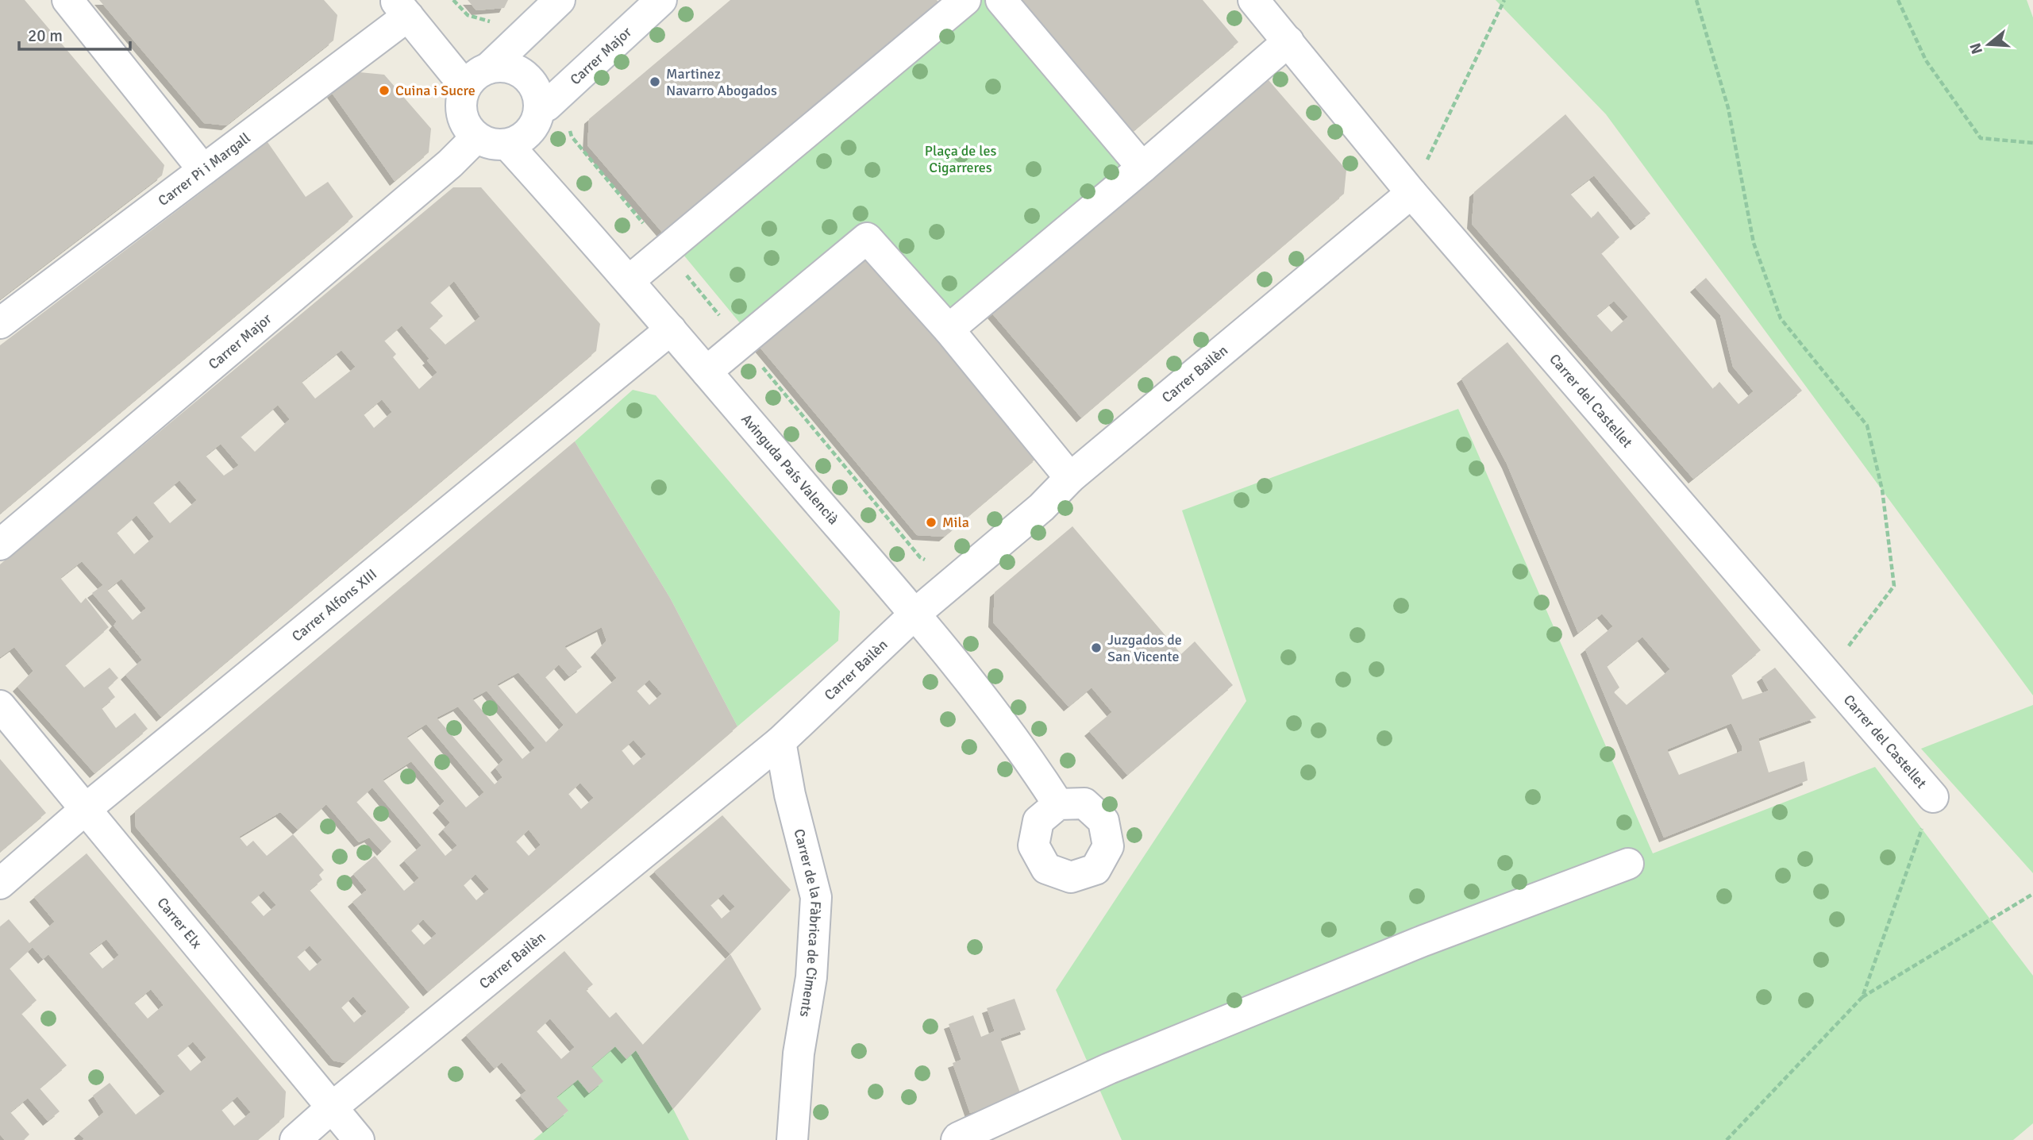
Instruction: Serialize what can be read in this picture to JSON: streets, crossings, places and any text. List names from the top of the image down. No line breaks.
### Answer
{"streets":{"street":["Carrer Major","Carrer Pi i Margall","Carrer Bailèn","Carrer del Castellet","Avinguda País Valencià","Carrer Alfons XIII","Carrer Elx","Carrer de la Fàbrica de Ciments"]},"crossings":[["Carrer Major","Avinguda País Valencià"],["Carrer Bailèn","Carrer del Castellet"],["Carrer Bailèn","Avinguda País Valencià"],["Carrer Bailèn","Carrer Elx"],["Carrer Bailèn","Carrer de la Fàbrica de Ciments"],["Avinguda País Valencià","Carrer Alfons XIII"],["Carrer Alfons XIII","Carrer Elx"]],"parks":["Plaça de les Cigarreres"],"places":["Martinez Navarro Abogados","Cuina i Sucre","Mila","Juzgados de San Vicente"],"scale_bar":"20 m","north":"left"}
